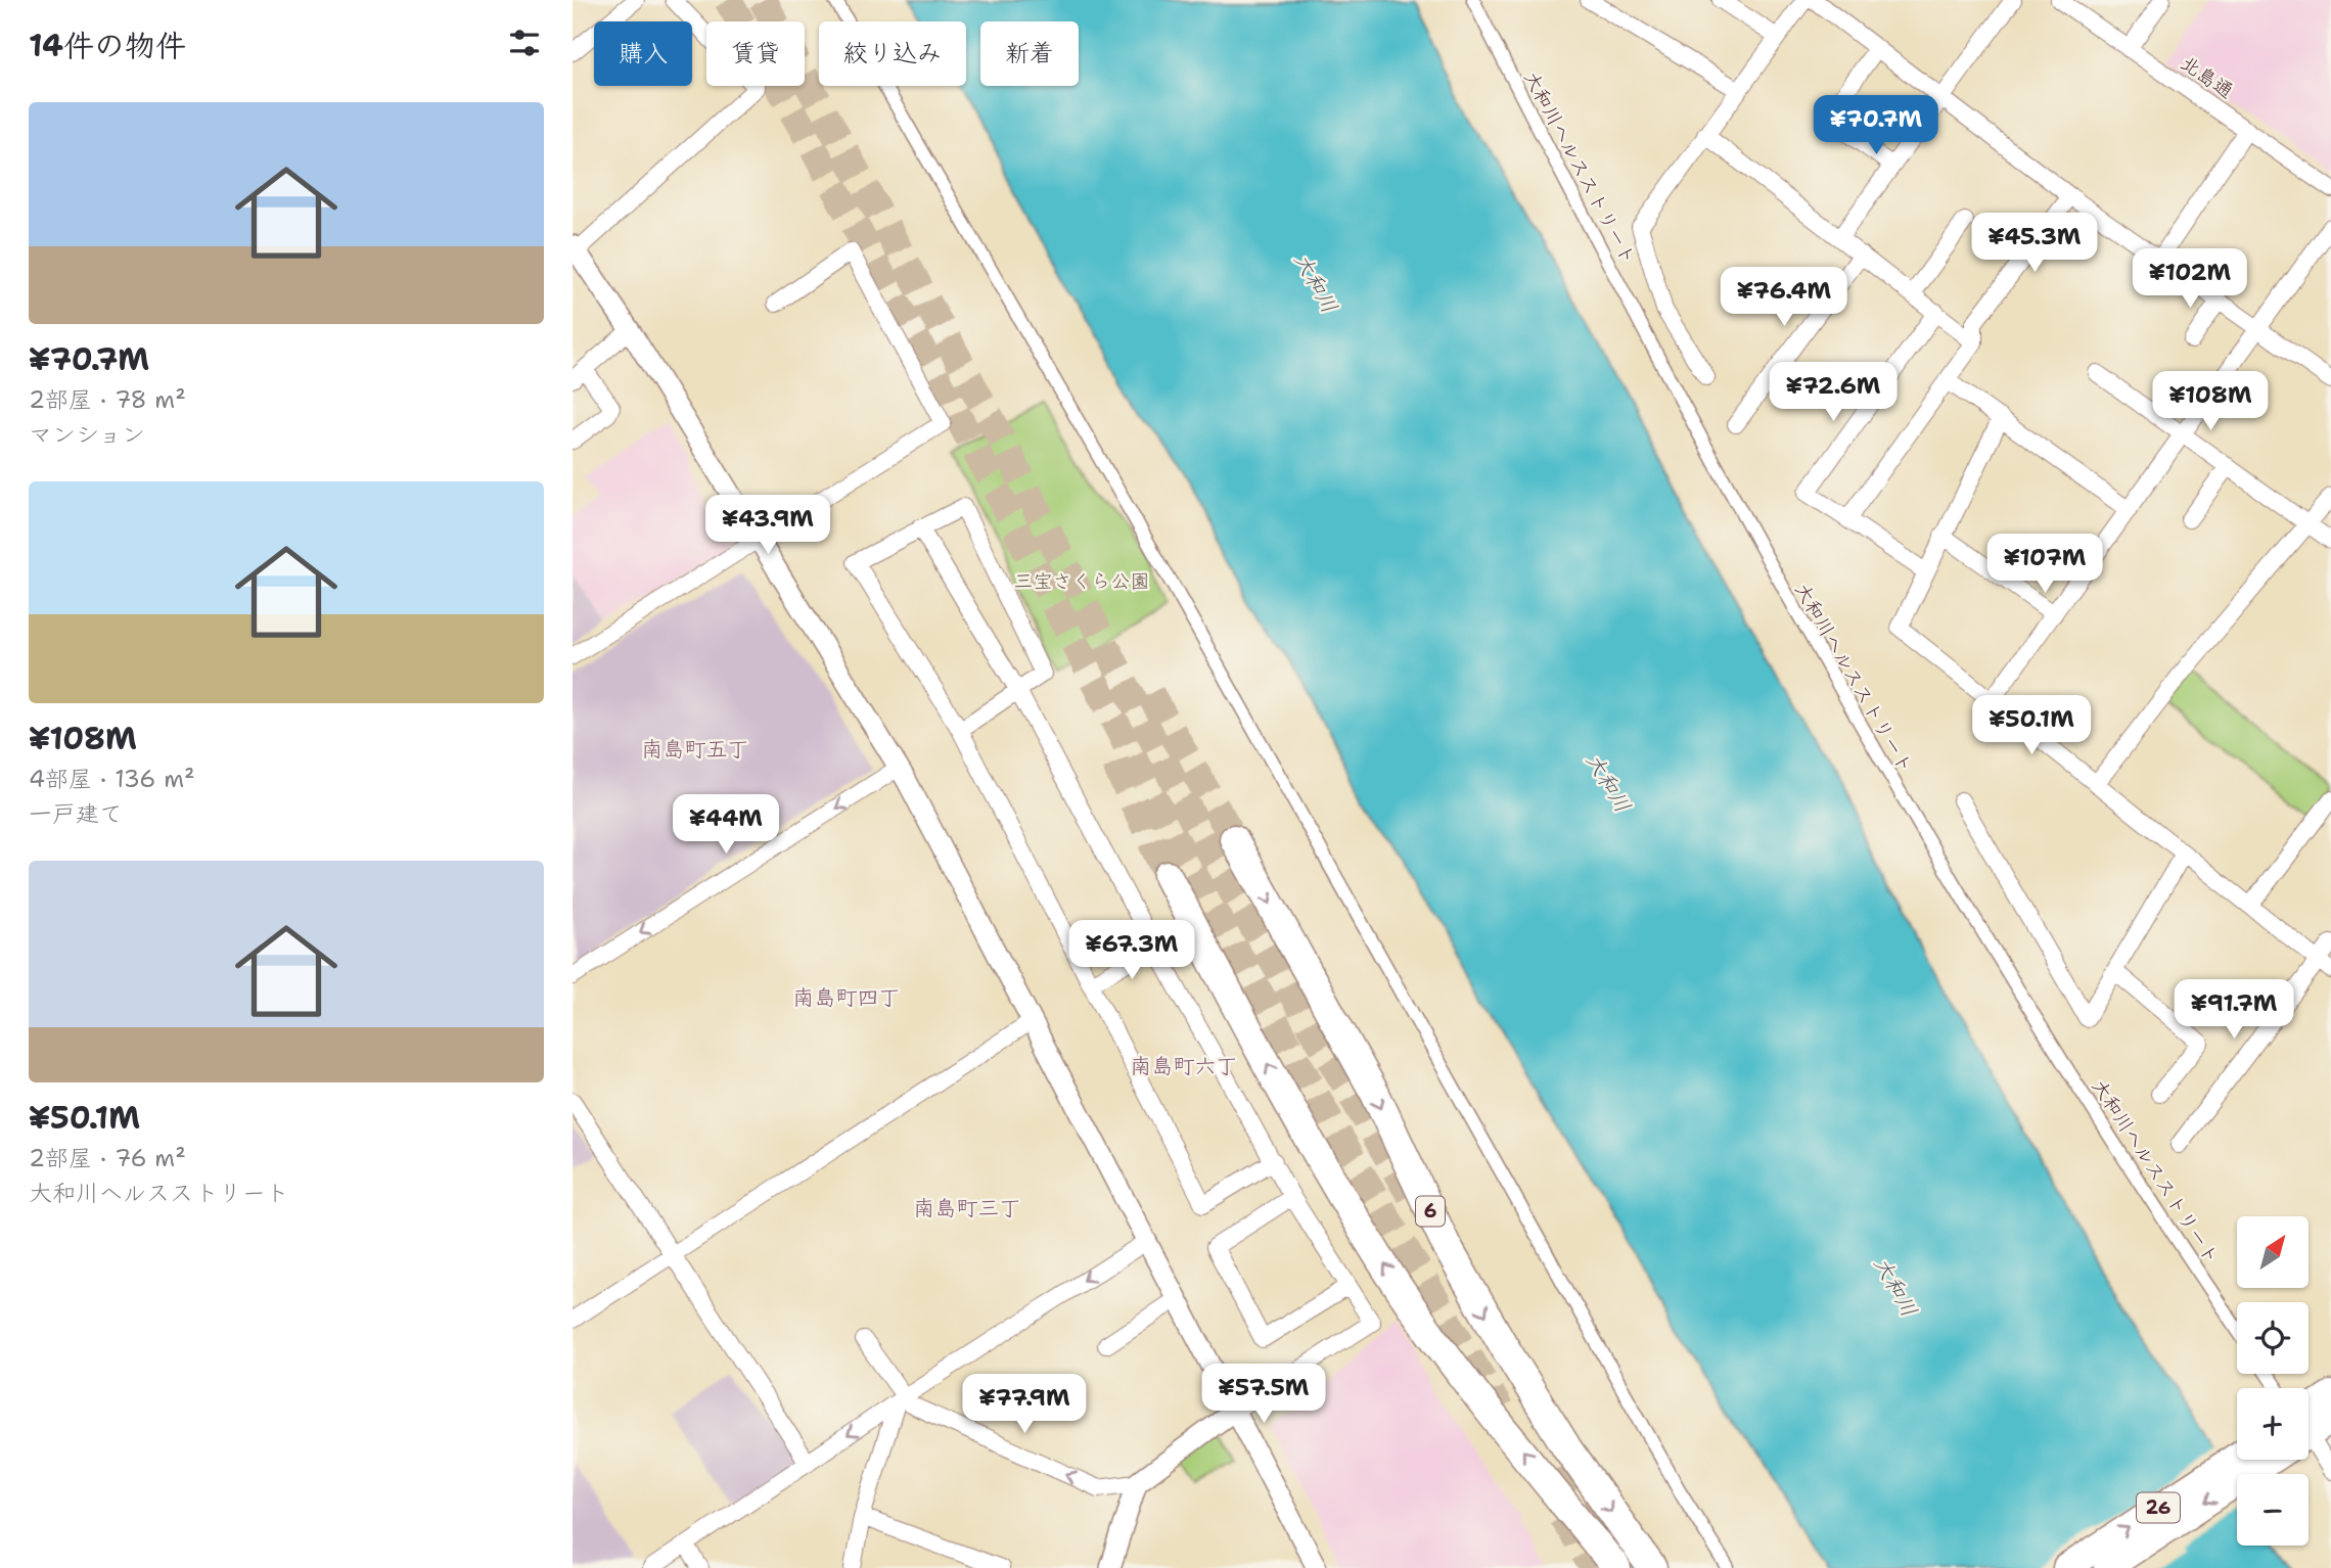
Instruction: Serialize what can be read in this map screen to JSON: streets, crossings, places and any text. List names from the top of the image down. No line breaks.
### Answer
{"streets":{"highway":["6","26"],"street":["北島通","大和川ヘルスストリート"]},"districts":["南島町五丁","南島町四丁","南島町六丁","南島町三丁"],"water":["大和川"],"parks":["三宝さくら公園"],"north":"top right","page":{"heading":"14件の物件","chip":["購入","賃貸","絞り込み","新着"],"list":[{"name":"¥70.7M","note":"2部屋 · 78 m² · マンション"},{"name":"¥108M","note":"4部屋 · 136 m² · 一戸建て"},{"name":"¥50.1M","note":"2部屋 · 76 m² · 大和川ヘルスストリート"}],"price":["¥70.7M","¥45.3M","¥102M","¥76.4M","¥72.6M","¥108M","¥43.9M","¥107M","¥50.1M","¥44M","¥67.3M","¥91.7M","¥57.5M","¥77.9M"],"map_buttons":["+","−"]}}
